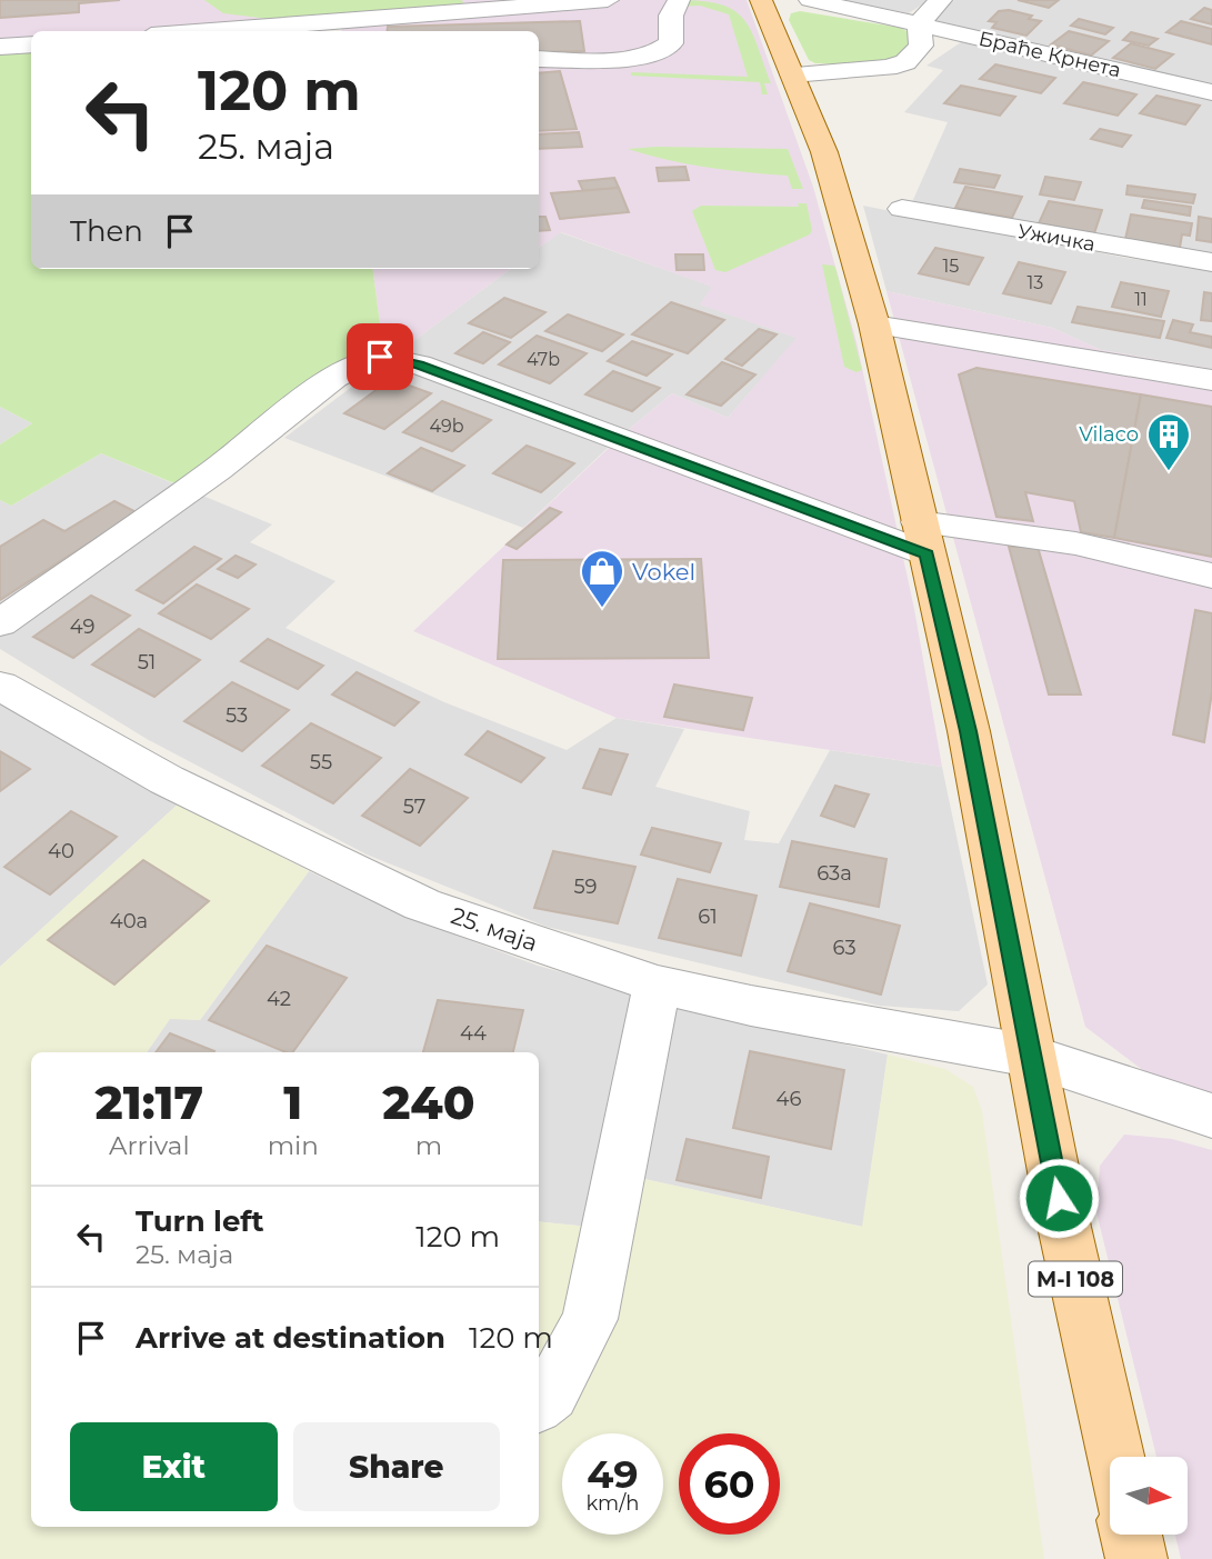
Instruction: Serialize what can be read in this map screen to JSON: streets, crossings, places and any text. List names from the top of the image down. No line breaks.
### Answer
{"streets":{"main road":["M-I 108"],"street":["Браће Крнета","Ужичка","25. маја"]},"crossings":[["25. маја","M-I 108"]],"places":{"building":["Vilaco"],"shop":["Vokel"]},"house_numbers":["15","13","11","47b","49b","49","51","53","55","57","40","63a","59","61","40a","63","42","44","46"],"north":"right","page":{"turn":["120 m","25. маја"],"then":"Then","eta":["21:17","Arrival","1","min","240","m"],"list":[{"name":"Turn left","note":"25. маја","value":"120 m"},{"name":"Arrive at destination","value":"120 m"}],"buttons":["Exit","Share"],"speed":"49 km/h","limit":"60"}}
